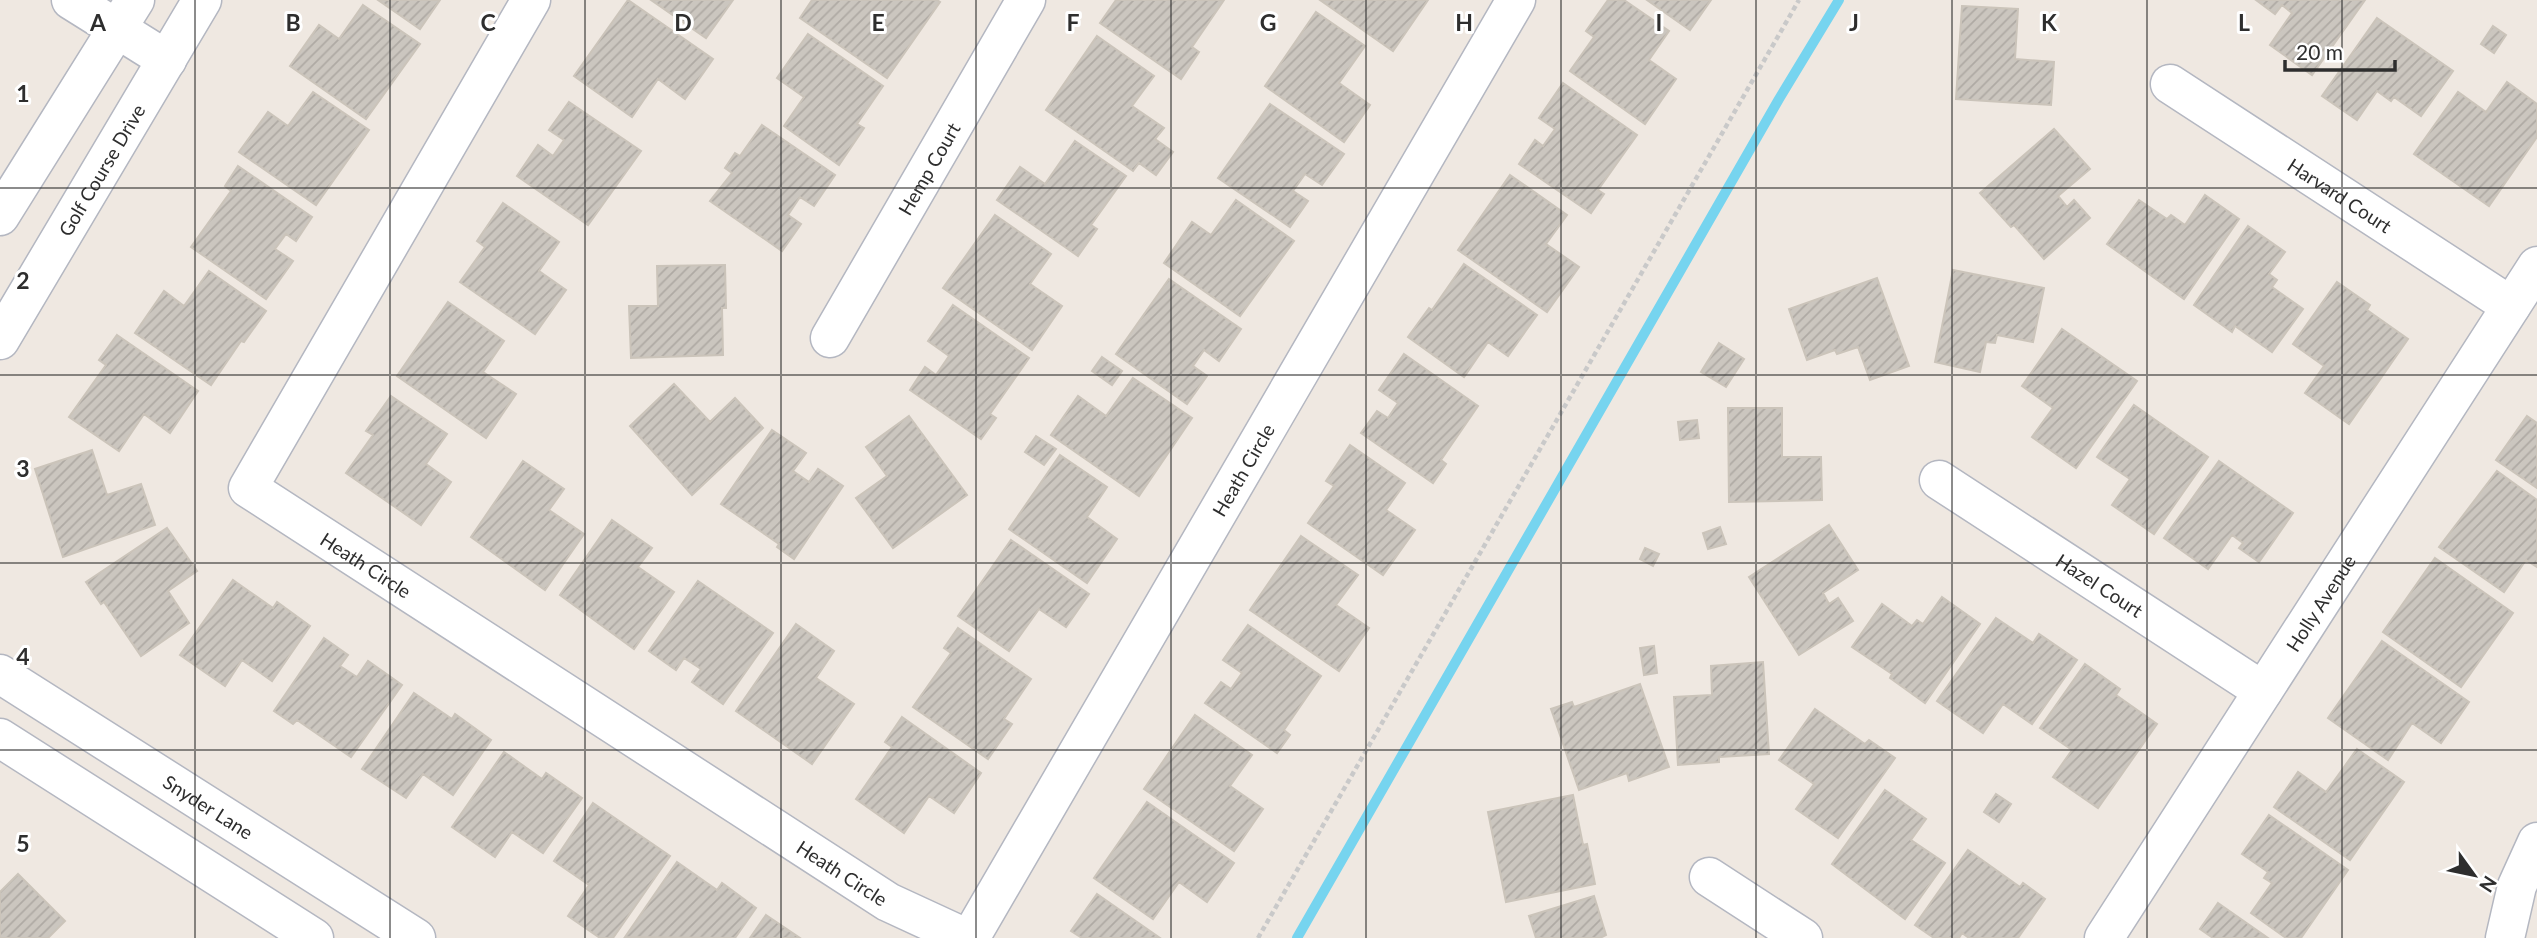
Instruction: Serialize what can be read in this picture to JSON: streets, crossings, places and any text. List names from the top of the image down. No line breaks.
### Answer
{"streets":{"street":["Hemp Court","Golf Course Drive","Harvard Court","Heath Circle","Hazel Court","Holly Avenue","Snyder Lane"]},"crossings":[["Harvard Court","Holly Avenue"],["Hazel Court","Holly Avenue"]],"scale_bar":"20 m","north":"bottom right","grid":{"columns":["A","B","C","D","E","F","G","H","I","J","K","L"],"rows":["1","2","3","4","5"]}}
